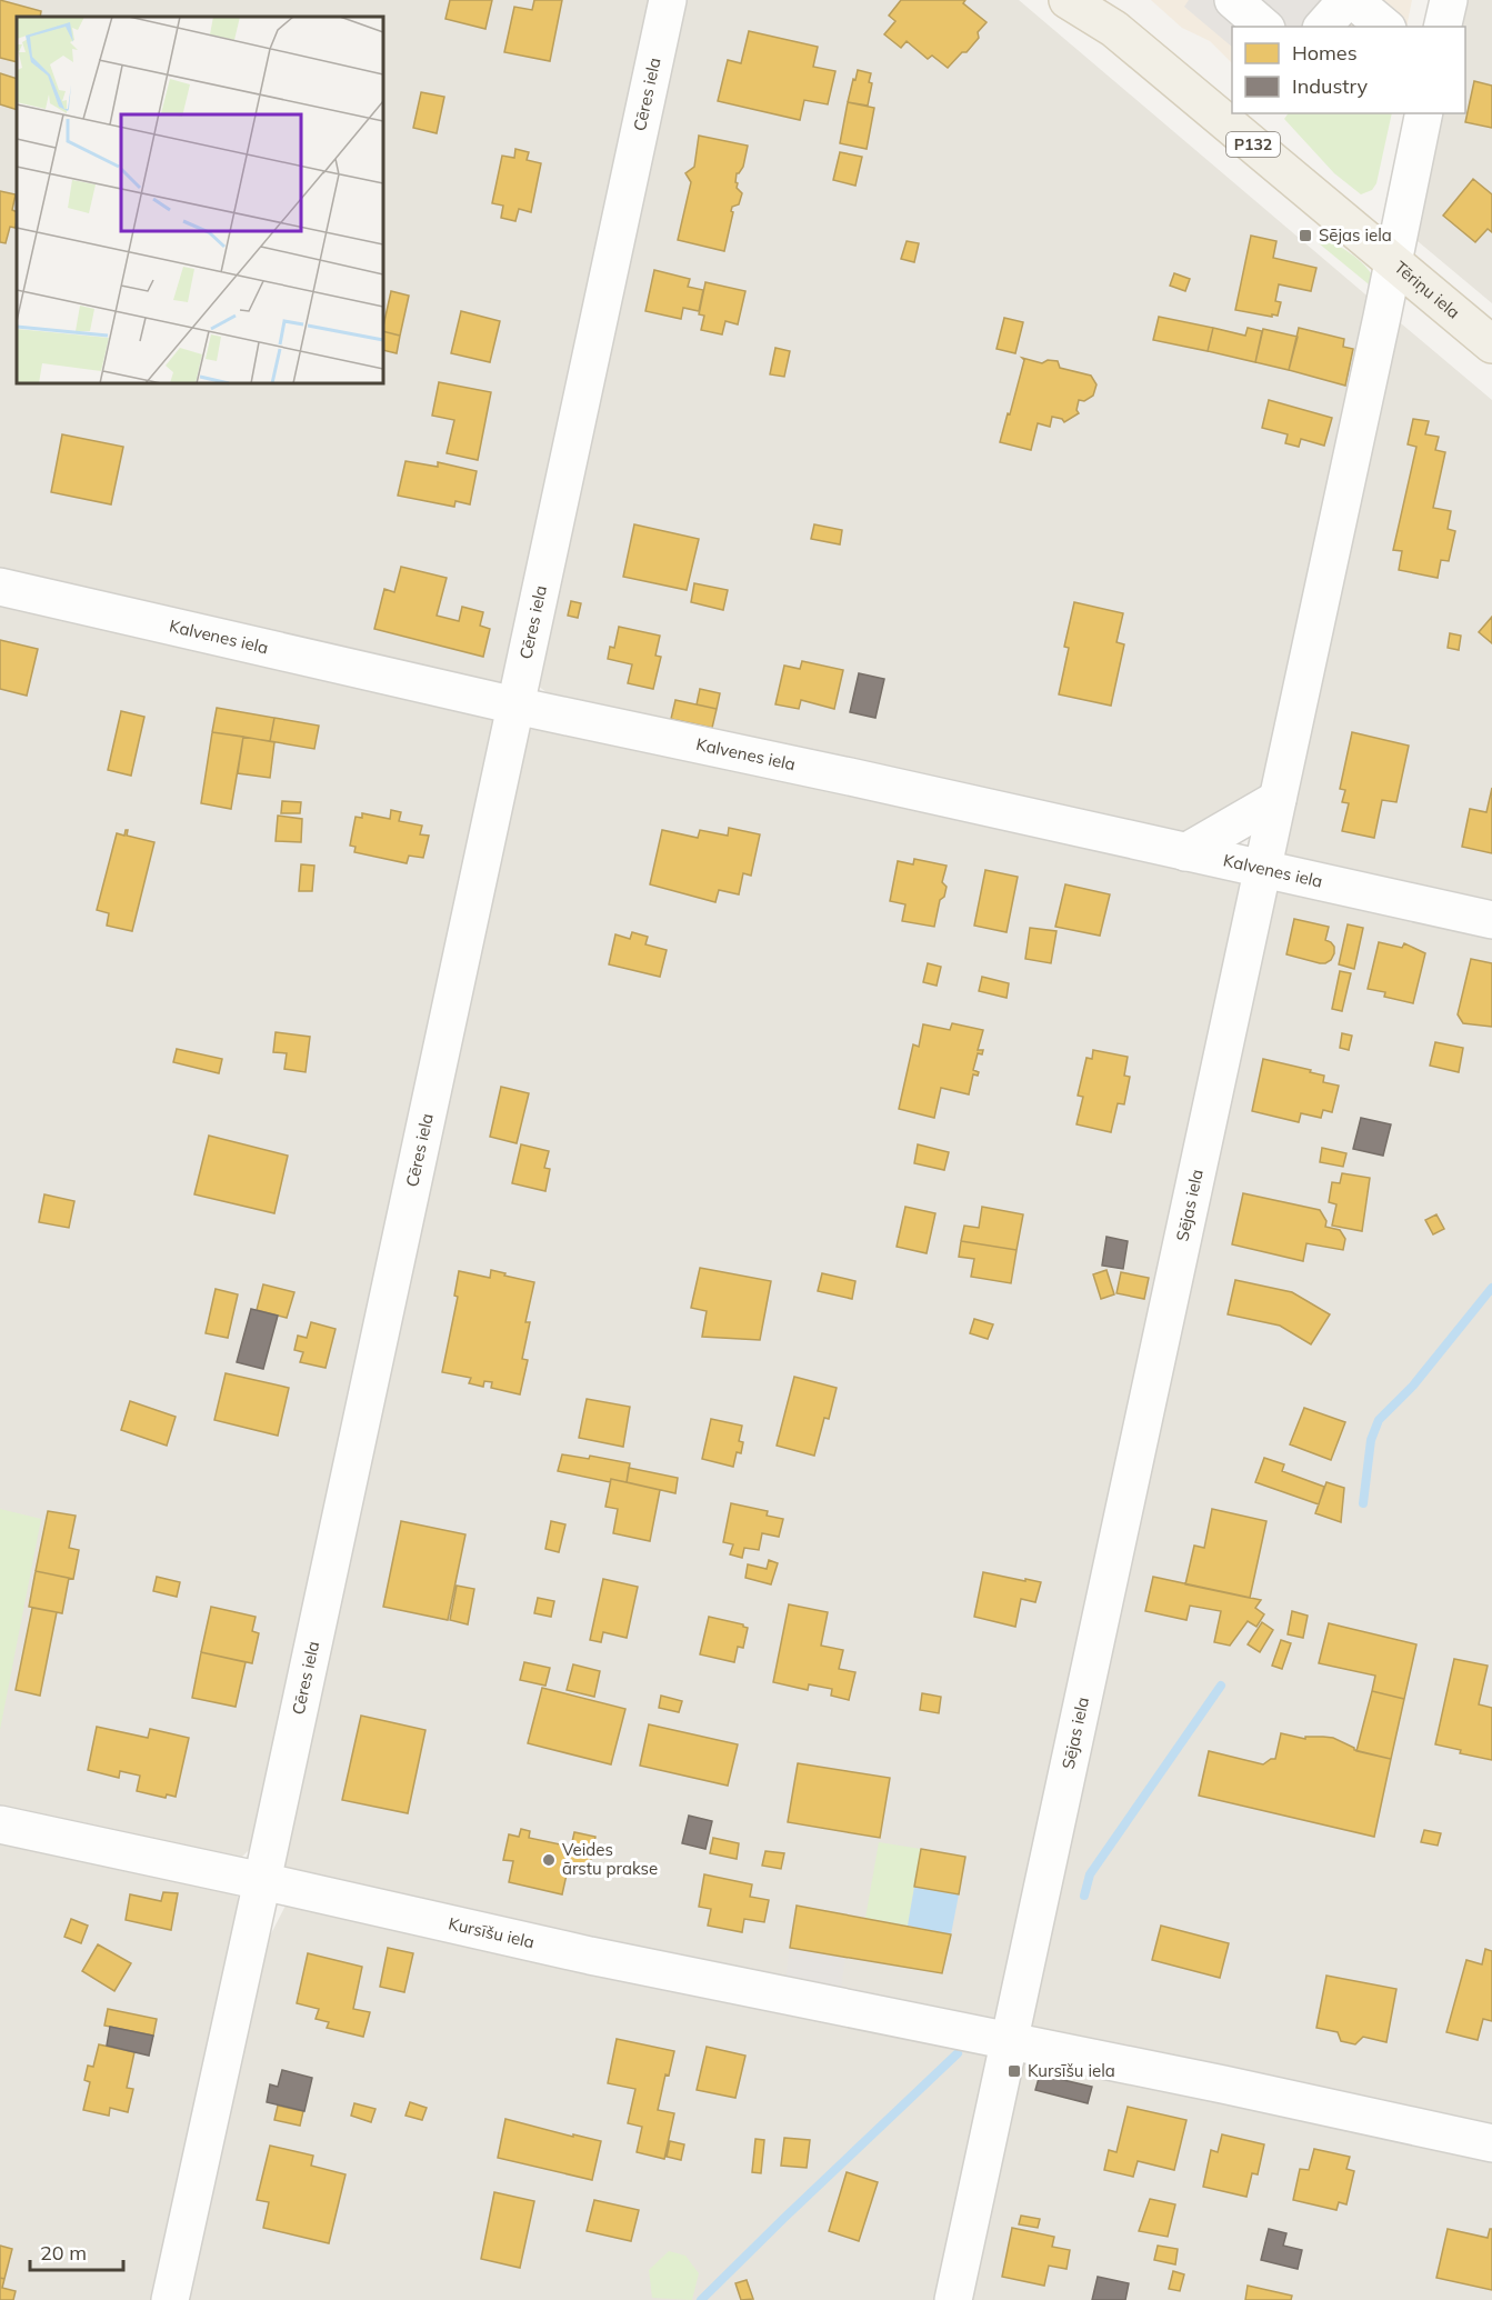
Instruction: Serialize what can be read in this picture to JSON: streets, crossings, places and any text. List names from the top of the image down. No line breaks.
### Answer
{"streets":{"main road":["P132","Tēriņu iela"],"street":["Cēres iela","Kalvenes iela","Sējas iela","Kursīšu iela"]},"crossings":[["Cēres iela","Kalvenes iela"],["Cēres iela","Kursīšu iela"],["Tēriņu iela","Sējas iela"],["Kalvenes iela","Sējas iela"],["Sējas iela","Kursīšu iela"]],"places":{"transit":["Sējas iela","Kursīšu iela"],"other":["Veides ārstu prakse"]},"legend":["Homes","Industry"],"scale_bar":"20 m"}
